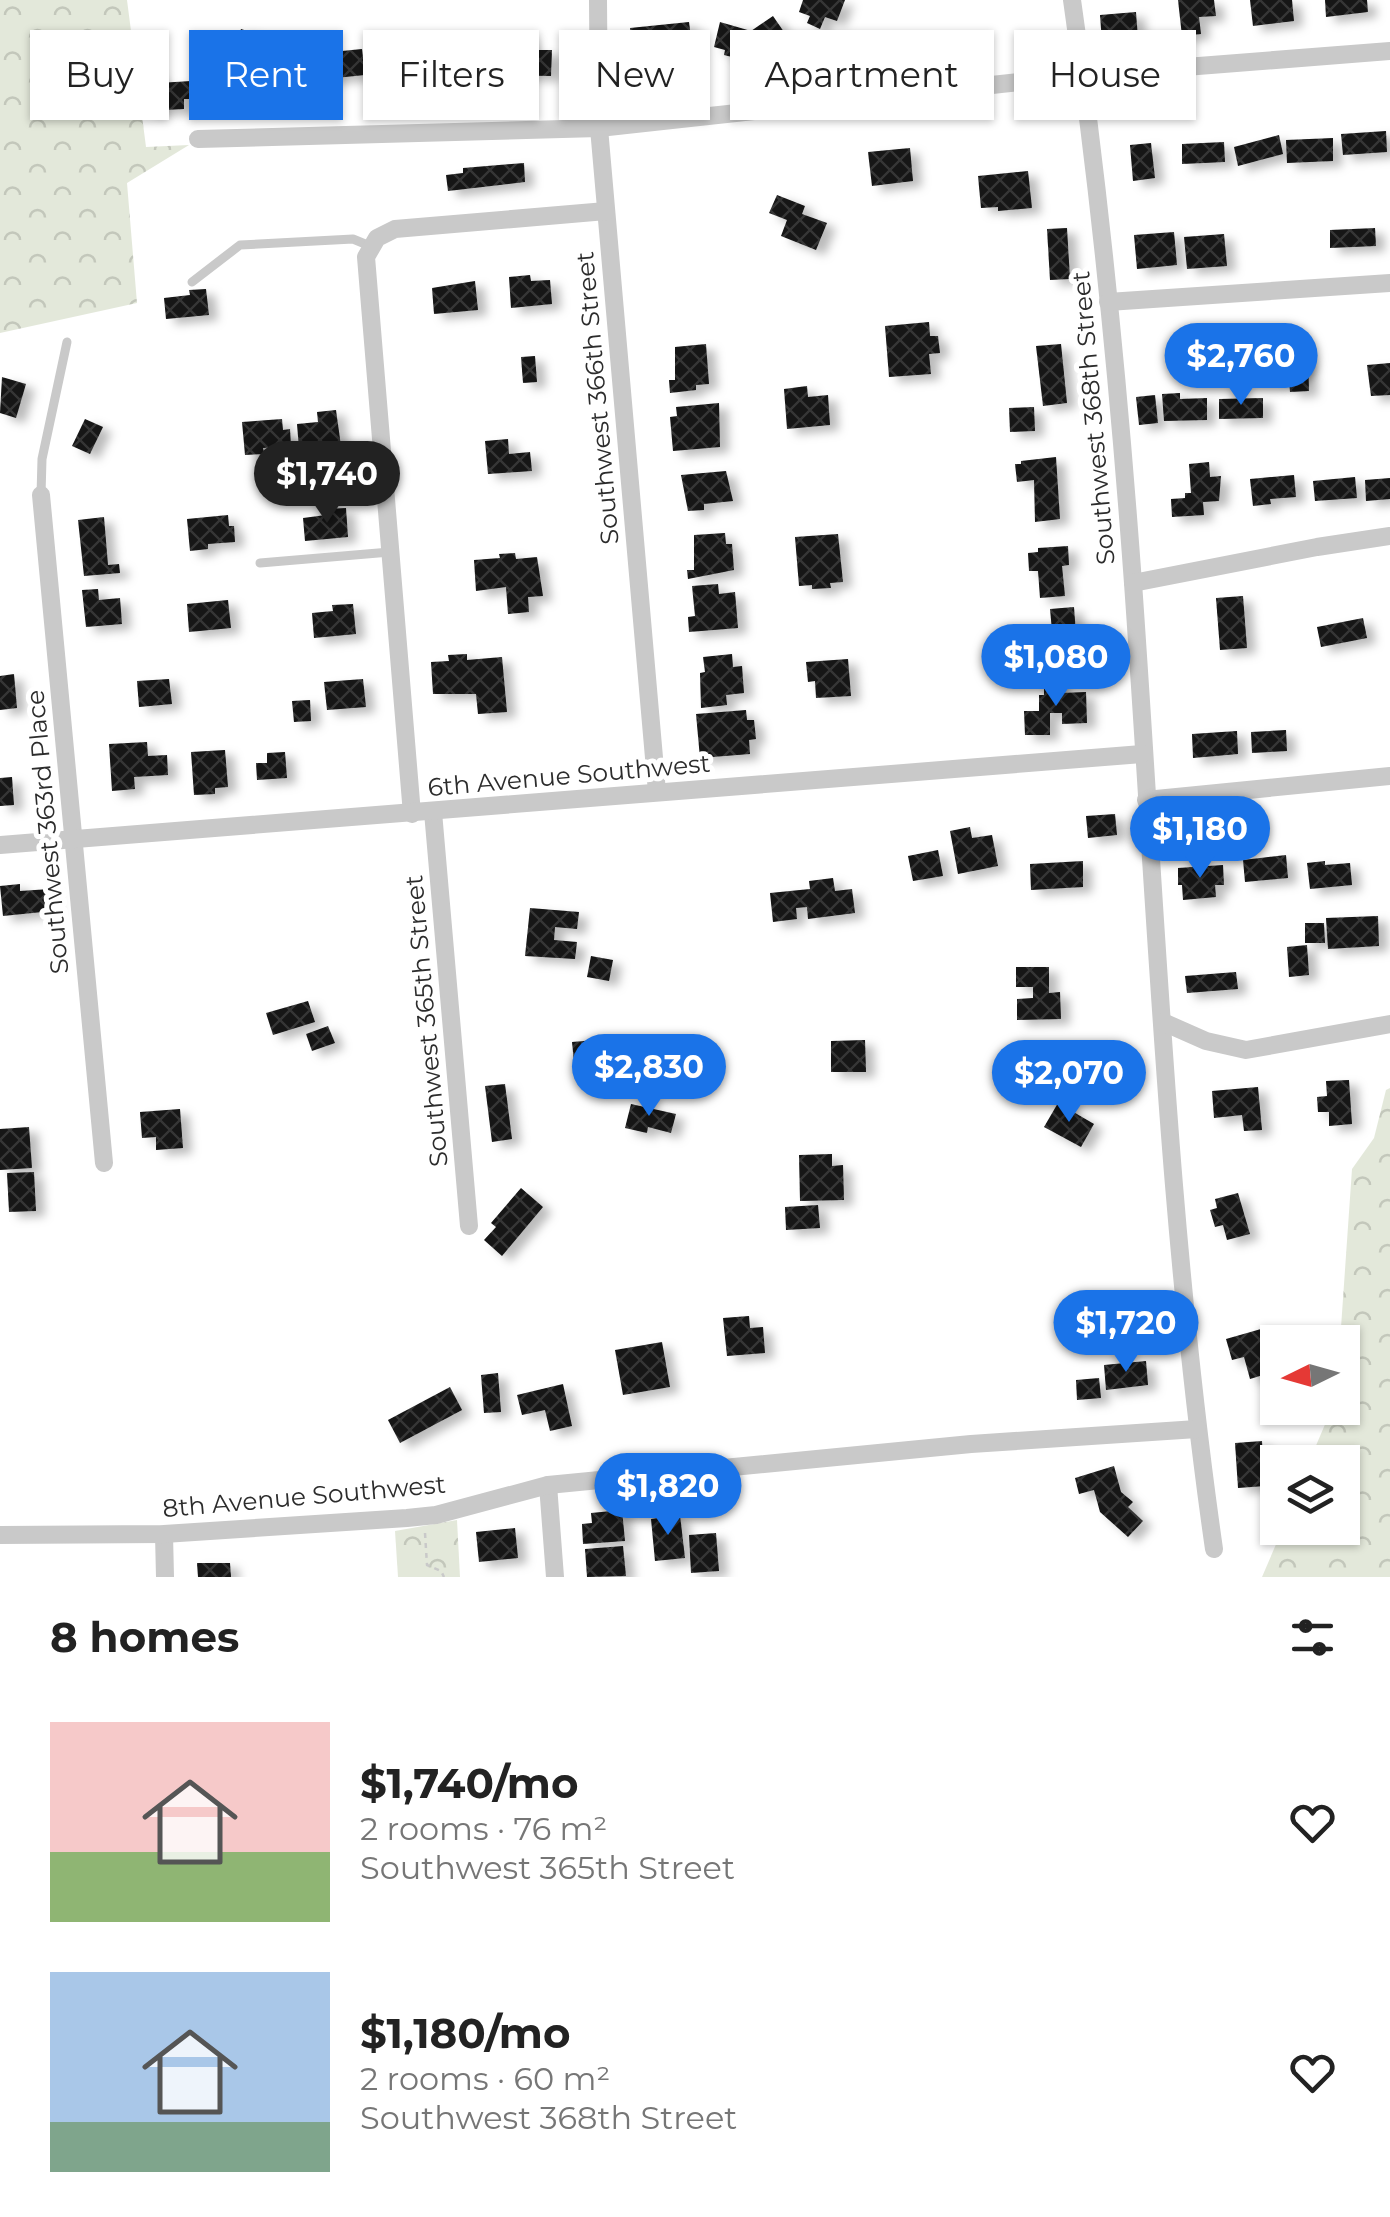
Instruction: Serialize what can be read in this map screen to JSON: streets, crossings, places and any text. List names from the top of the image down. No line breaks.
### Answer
{"streets":{"street":["Southwest 366th Street","Southwest 368th Street","6th Avenue Southwest","Southwest 363rd Place","Southwest 365th Street","8th Avenue Southwest"]},"crossings":[["Southwest 366th Street","6th Avenue Southwest"],["Southwest 368th Street","6th Avenue Southwest"],["Southwest 368th Street","8th Avenue Southwest"],["6th Avenue Southwest","Southwest 363rd Place"],["6th Avenue Southwest","Southwest 365th Street"]],"north":"left","page":{"chip":["Buy","Rent","Filters","New","Apartment","House"],"price":["$2,760","$1,740","$1,080","$1,180","$2,830","$2,070","$1,720","$1,820"],"heading":"8 homes","list":[{"name":"$1,740/mo","note":"2 rooms · 76 m² · Southwest 365th Street"},{"name":"$1,180/mo","note":"2 rooms · 60 m² · Southwest 368th Street"}]}}
